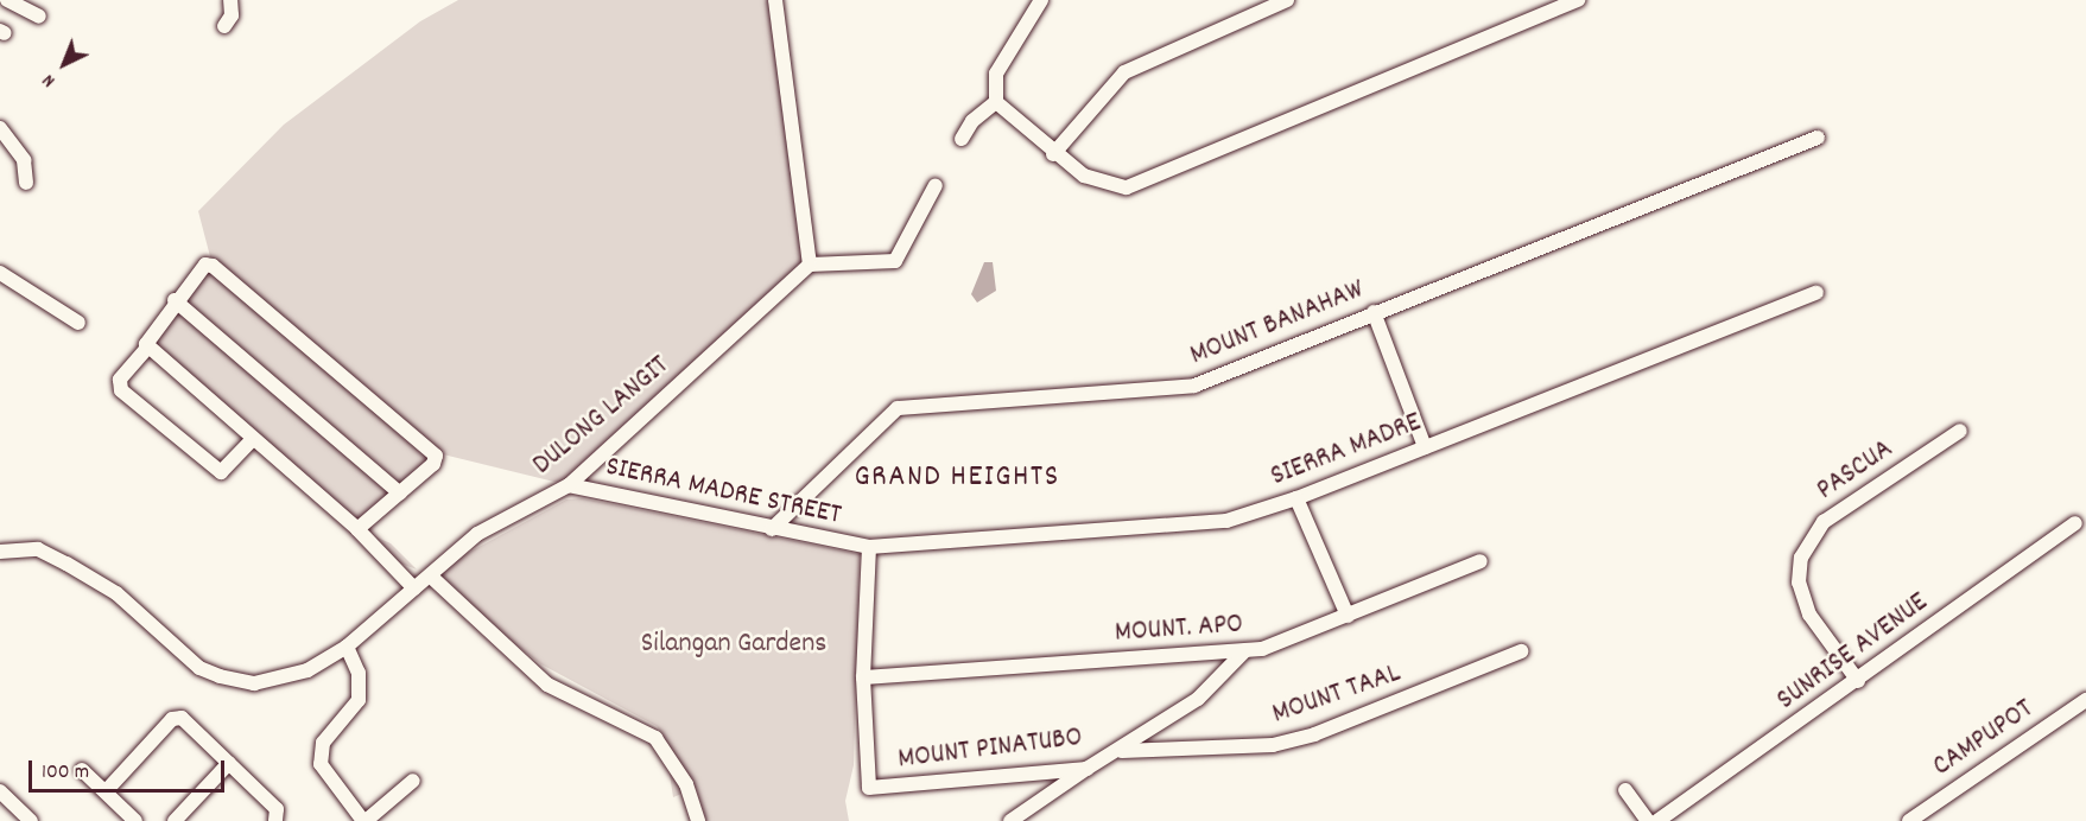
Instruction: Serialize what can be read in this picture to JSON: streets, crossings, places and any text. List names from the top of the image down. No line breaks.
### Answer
{"streets":{"street":["MOUNT BANAHAW","DULONG LANGIT","SIERRA MADRE","PASCUA","SIERRA MADRE STREET","MOUNT. APO","SUNRISE AVENUE","MOUNT TAAL","CAMPUPOT","MOUNT PINATUBO"]},"crossings":[["MOUNT BANAHAW","SIERRA MADRE STREET"],["DULONG LANGIT","SIERRA MADRE STREET"],["SIERRA MADRE","SIERRA MADRE STREET"],["PASCUA","SUNRISE AVENUE"],["MOUNT. APO","MOUNT PINATUBO"],["MOUNT TAAL","MOUNT PINATUBO"]],"districts":["GRAND HEIGHTS"],"parks":["Silangan Gardens"],"scale_bar":"100 m","north":"bottom left"}
